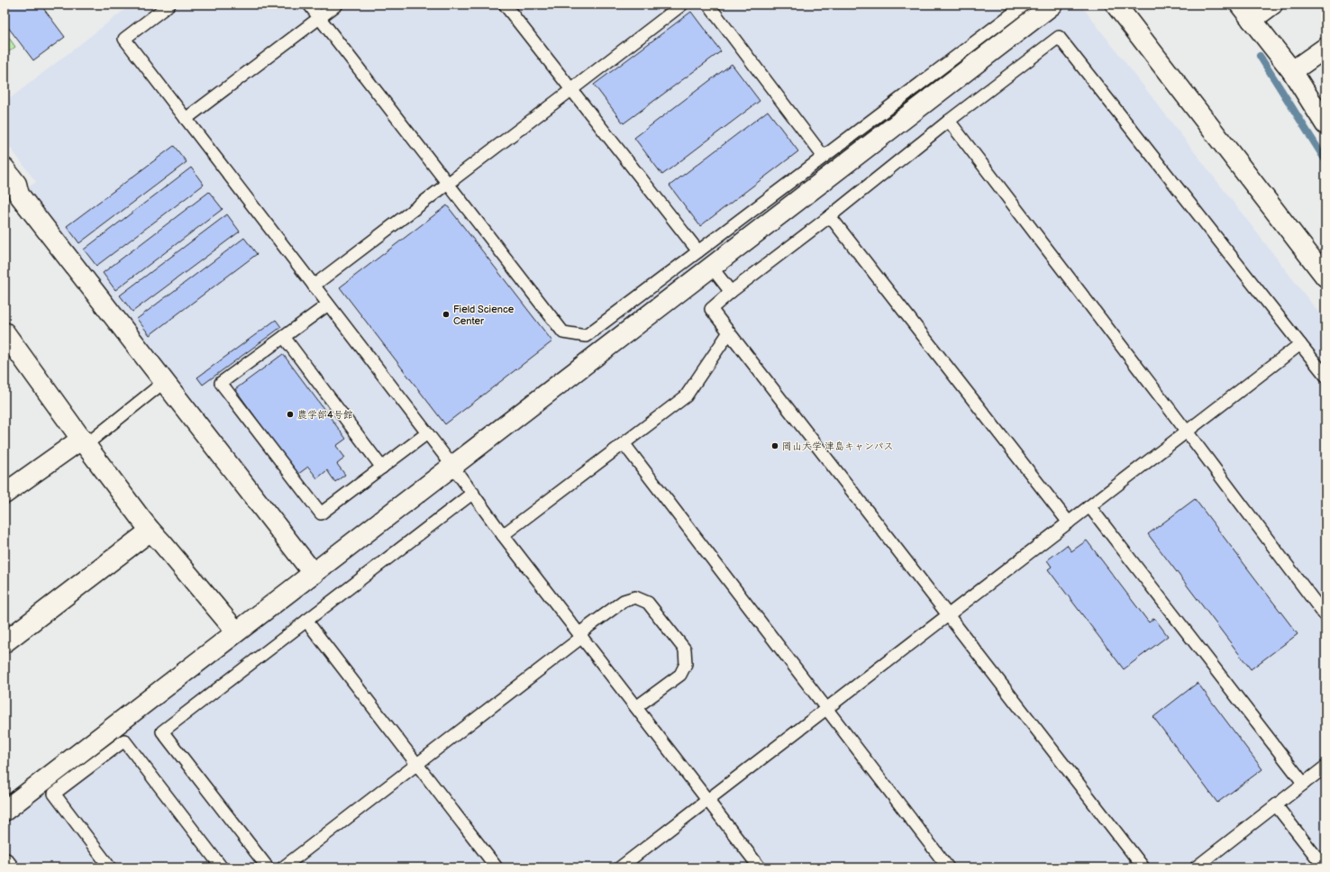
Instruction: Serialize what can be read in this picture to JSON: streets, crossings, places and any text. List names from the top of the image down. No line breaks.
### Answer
{"places":["Field Science Center","農学部4号館","岡山大学 津島キャンパス"]}
